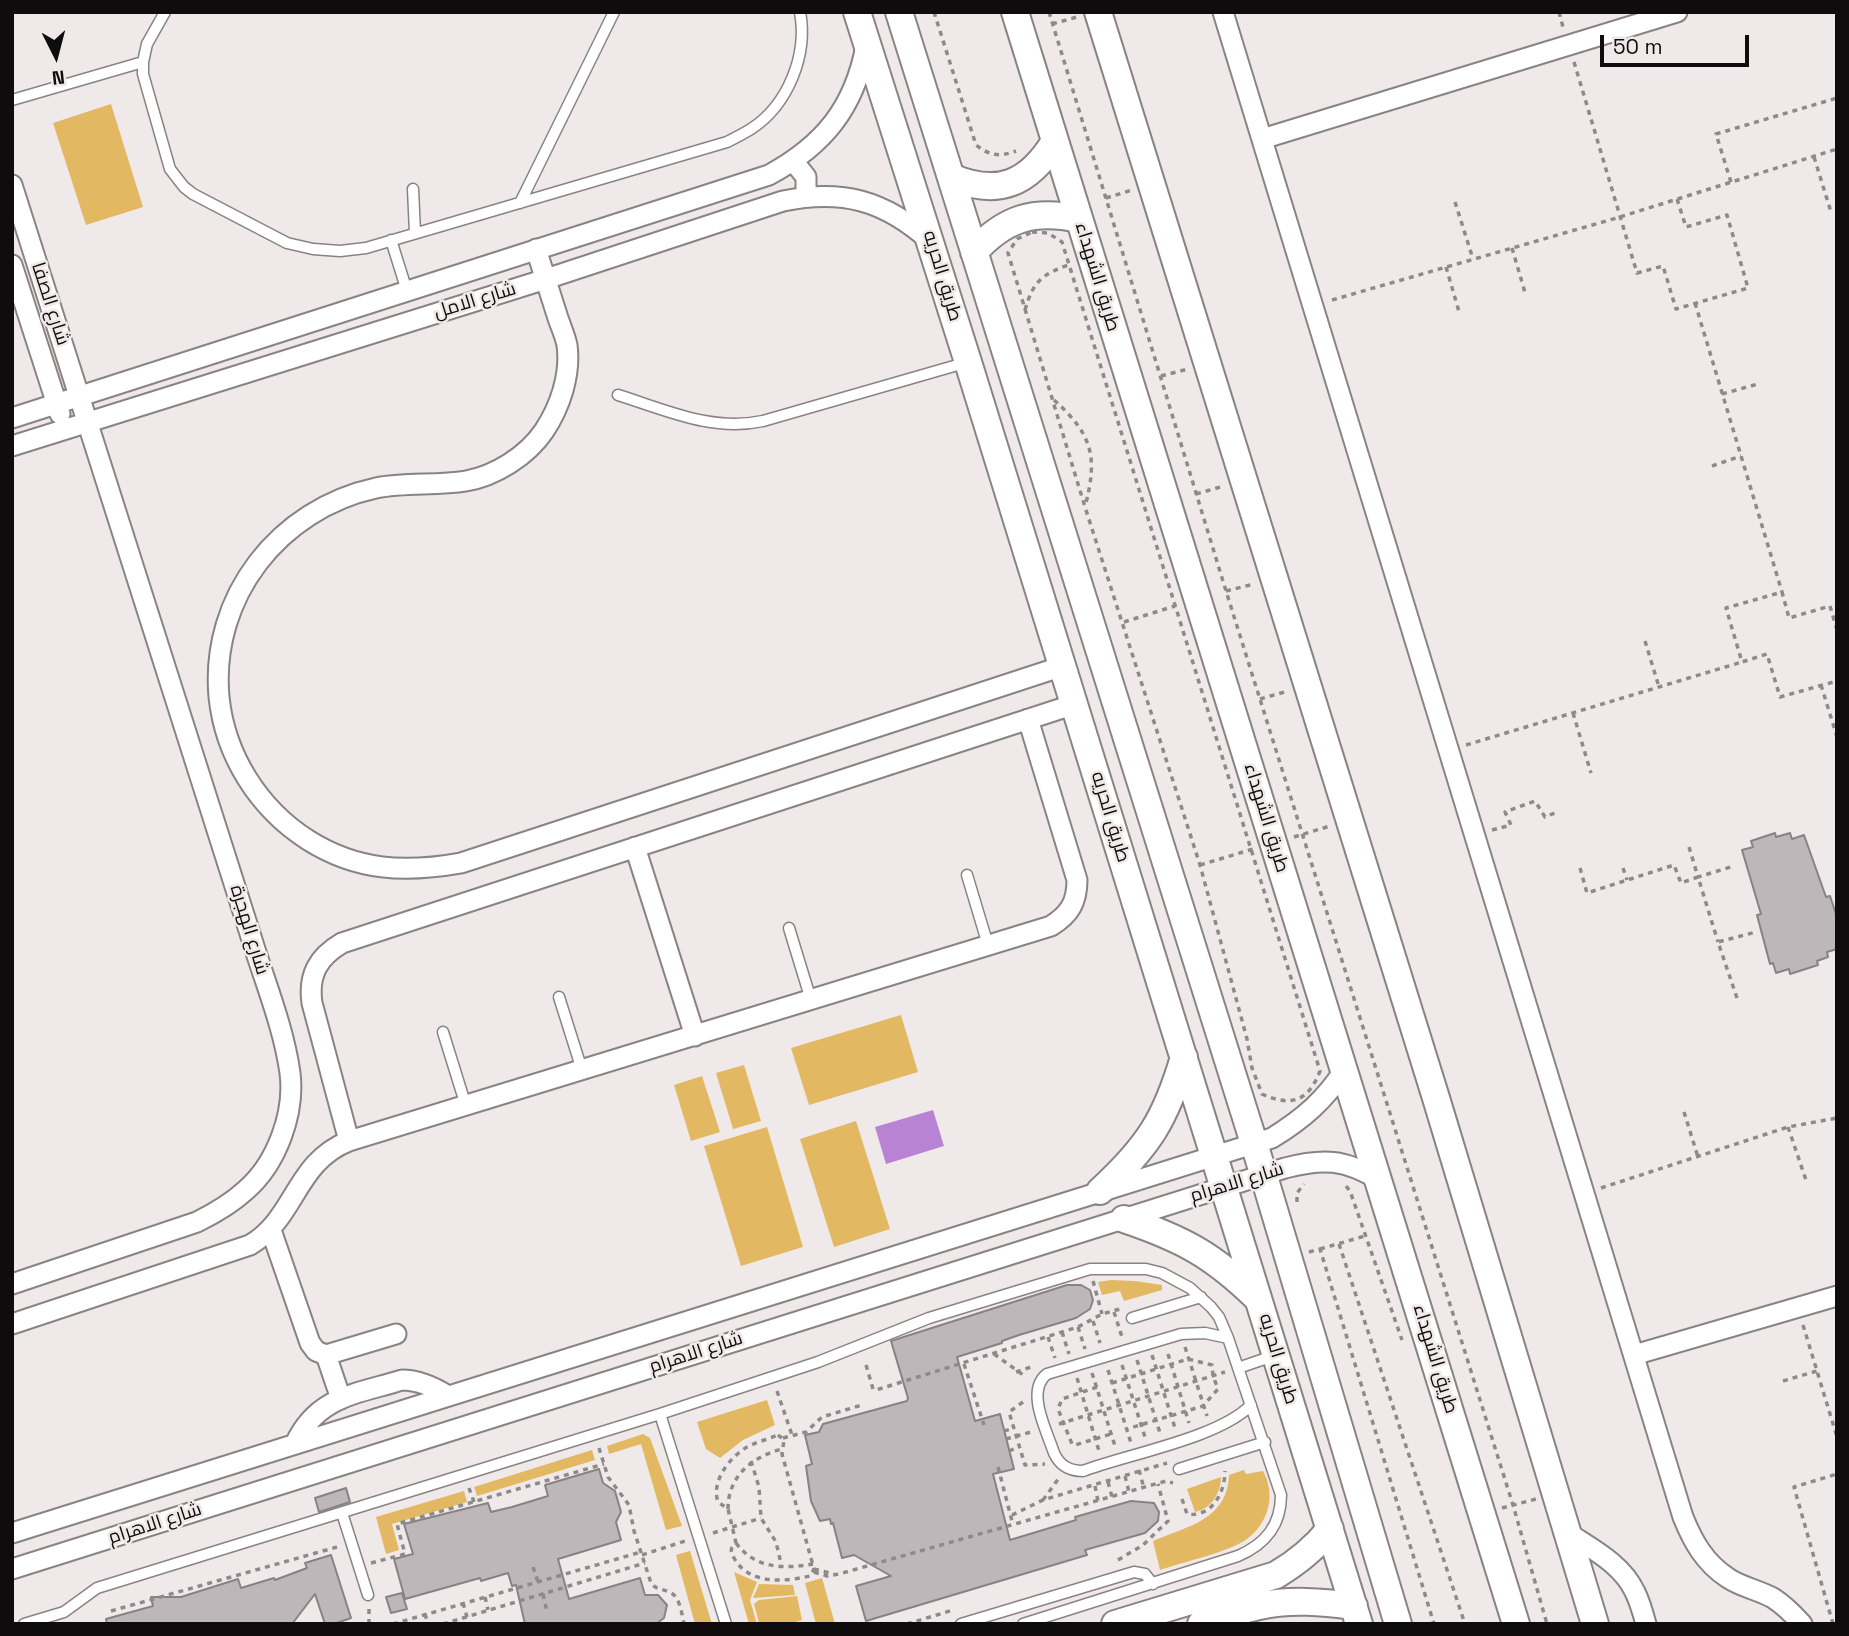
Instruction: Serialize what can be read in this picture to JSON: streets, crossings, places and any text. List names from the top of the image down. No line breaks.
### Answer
{"streets":{"street":["طريق الحريه","طريق الشهداء","شارع الامل","شارع الصفا","شارع الهجرة","شارع الاهرام"]},"crossings":[["طريق الحريه","شارع الامل"],["طريق الحريه","شارع الاهرام"],["طريق الشهداء","شارع الاهرام"],["شارع الامل","شارع الصفا"],["شارع الامل","شارع الهجرة"],["شارع الصفا","شارع الهجرة"]],"scale_bar":"50 m","north":"bottom"}
